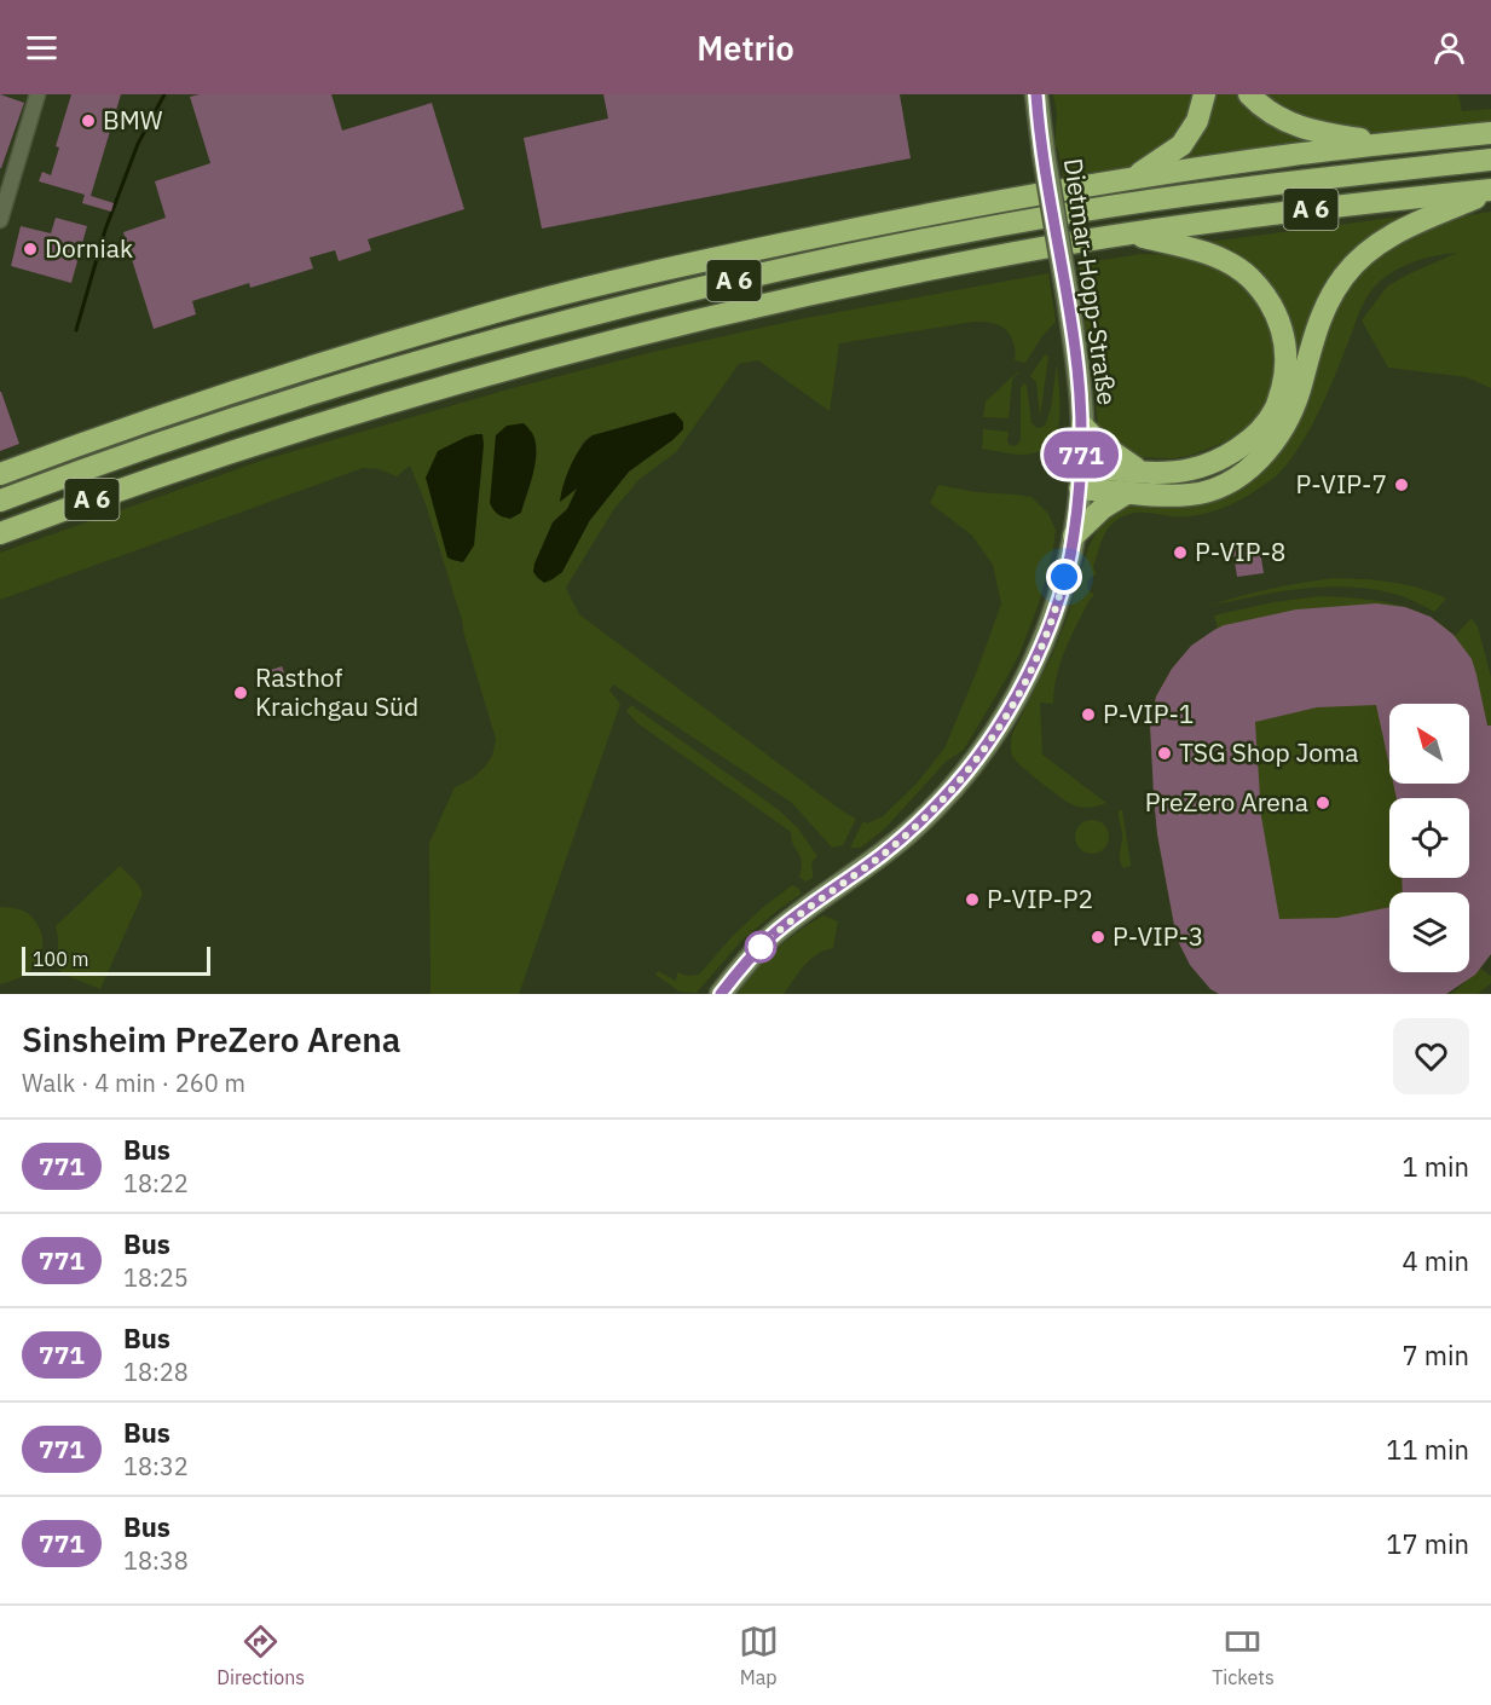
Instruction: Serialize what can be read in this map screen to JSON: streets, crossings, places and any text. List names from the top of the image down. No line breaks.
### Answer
{"streets":{"highway":["A 6"],"street":["Dietmar-Hopp-Straße"]},"places":["BMW","Dorniak","P-VIP-7","P-VIP-8","Rasthof Kraichgau Süd","P-VIP-1","TSG Shop Joma","PreZero Arena","P-VIP-P2","P-VIP-3"],"lines":["bus line 771"],"scale_bar":"100 m","north":"top left","page":{"header":"Metrio","on_map":"771","scale":"100 m","heading":["Sinsheim PreZero Arena","Walk · 4 min · 260 m"],"list":[{"mark":"771","name":"Bus","note":"18:22","value":"1 min"},{"mark":"771","name":"Bus","note":"18:25","value":"4 min"},{"mark":"771","name":"Bus","note":"18:28","value":"7 min"},{"mark":"771","name":"Bus","note":"18:32","value":"11 min"},{"mark":"771","name":"Bus","note":"18:38","value":"17 min"}],"tabs":["Directions","Map","Tickets"]}}
